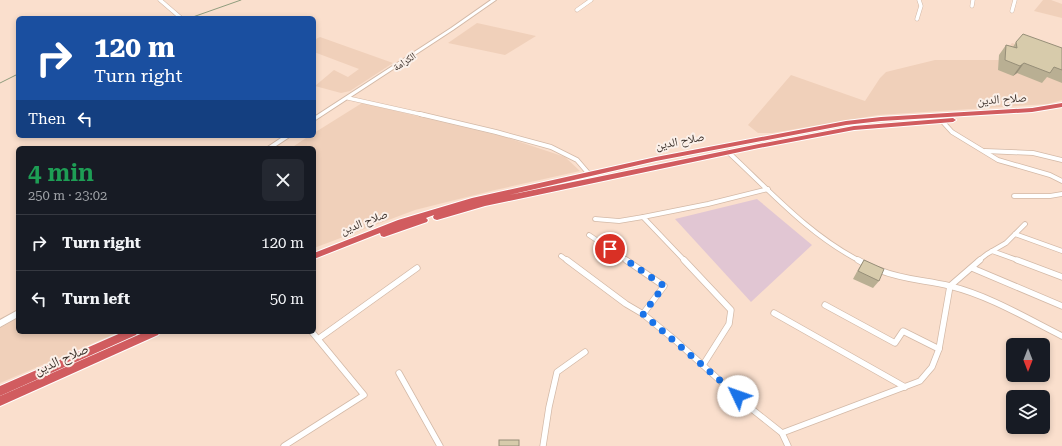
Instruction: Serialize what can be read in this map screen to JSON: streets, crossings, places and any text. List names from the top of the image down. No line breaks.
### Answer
{"streets":{"highway":["صلاح الدين"],"main road":["الكرامة"]},"north":"bottom","page":{"turn":["120 m","Turn right"],"then":"Then","heading":["4 min","250 m · 23:02"],"list":[{"name":"Turn right","value":"120 m"},{"name":"Turn left","value":"50 m"}]}}
